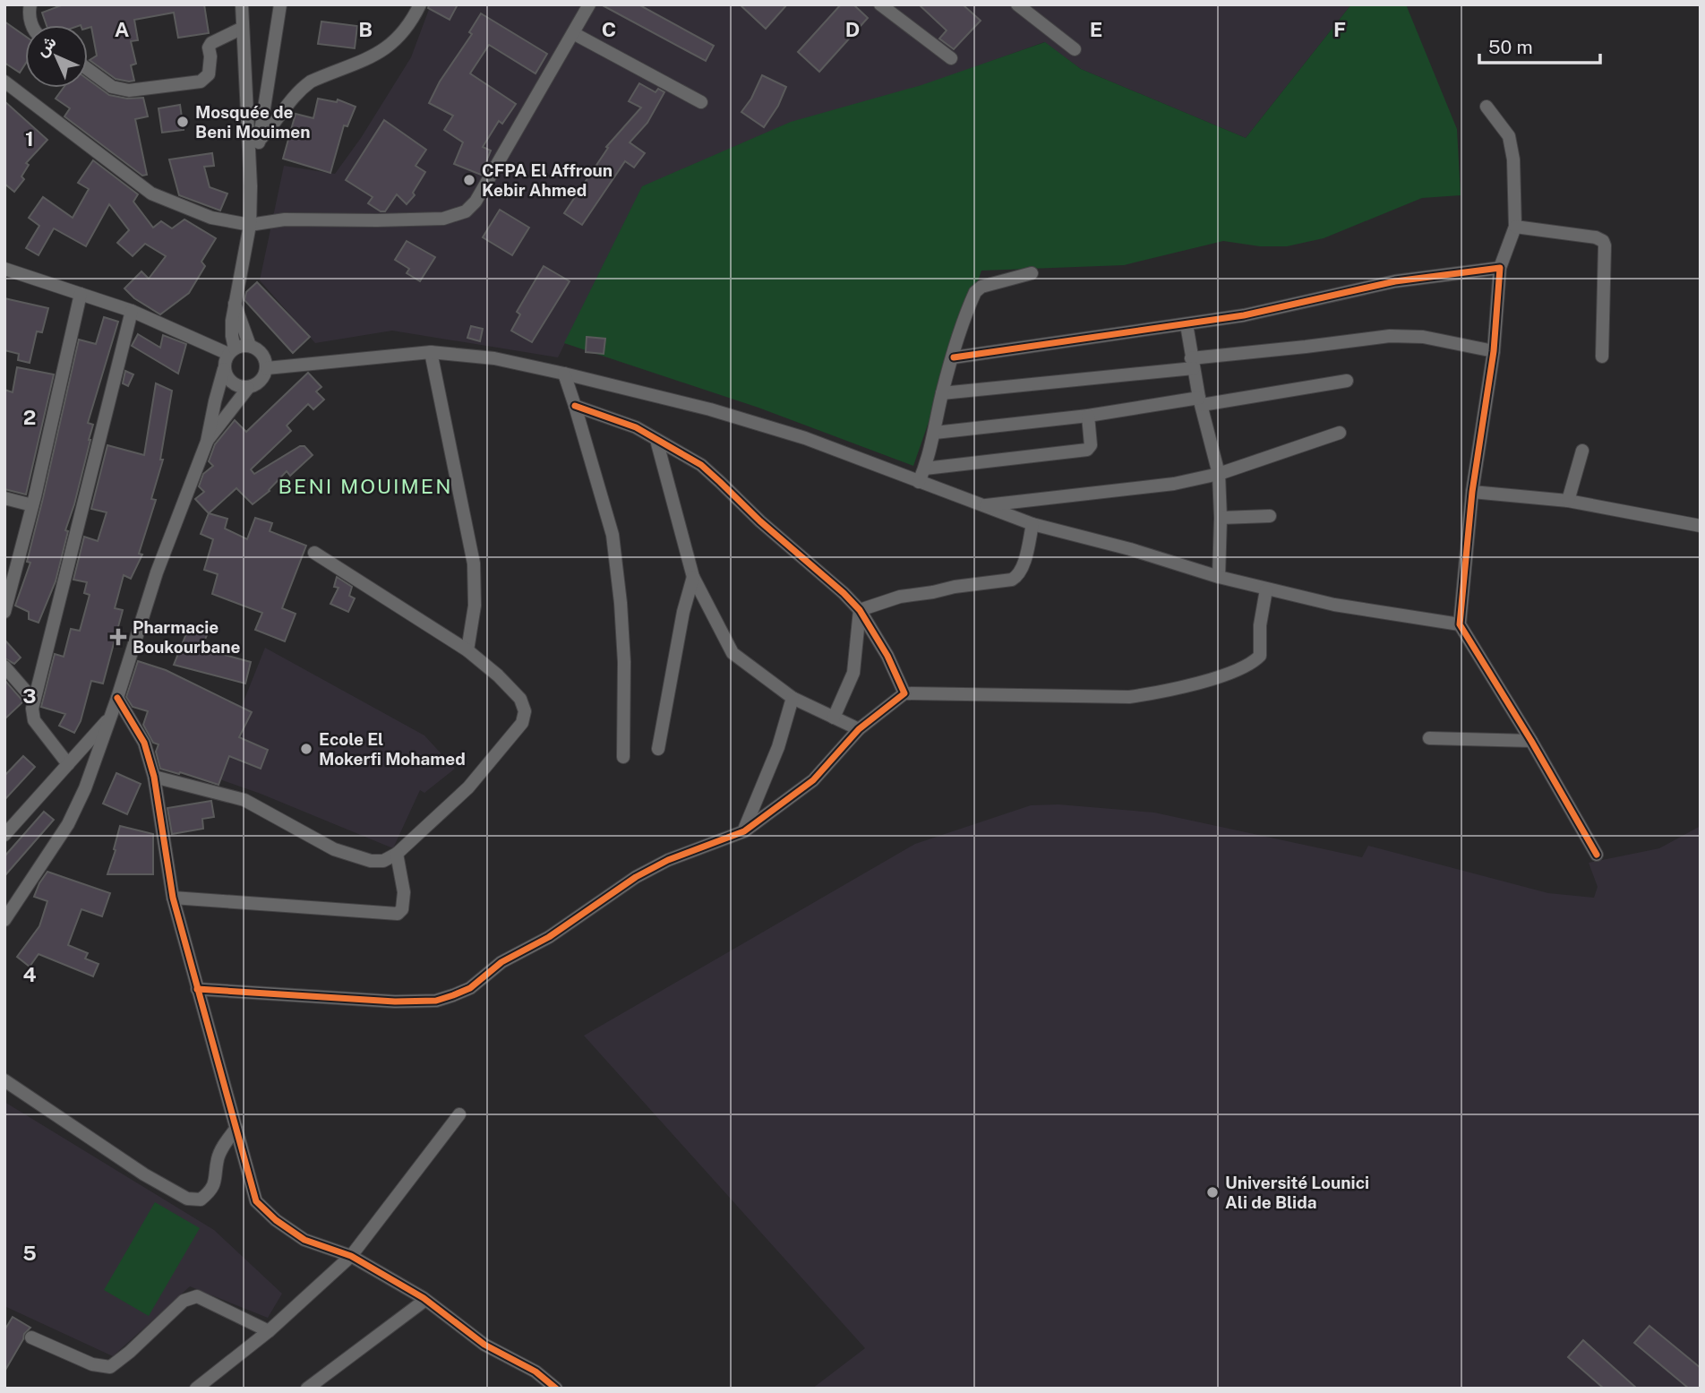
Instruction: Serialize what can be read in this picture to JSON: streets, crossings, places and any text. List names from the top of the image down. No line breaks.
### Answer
{"districts":["BENI MOUIMEN"],"places":{"other":["Mosquée de Beni Mouimen","CFPA El Affroun Kebir Ahmed","Ecole El Mokerfi Mohamed","Université Lounici Ali de Blida"],"health":["Pharmacie Boukourbane"]},"scale_bar":"50 m","north":"top left","grid":{"columns":["A","B","C","D","E","F"],"rows":["1","2","3","4","5"]}}
